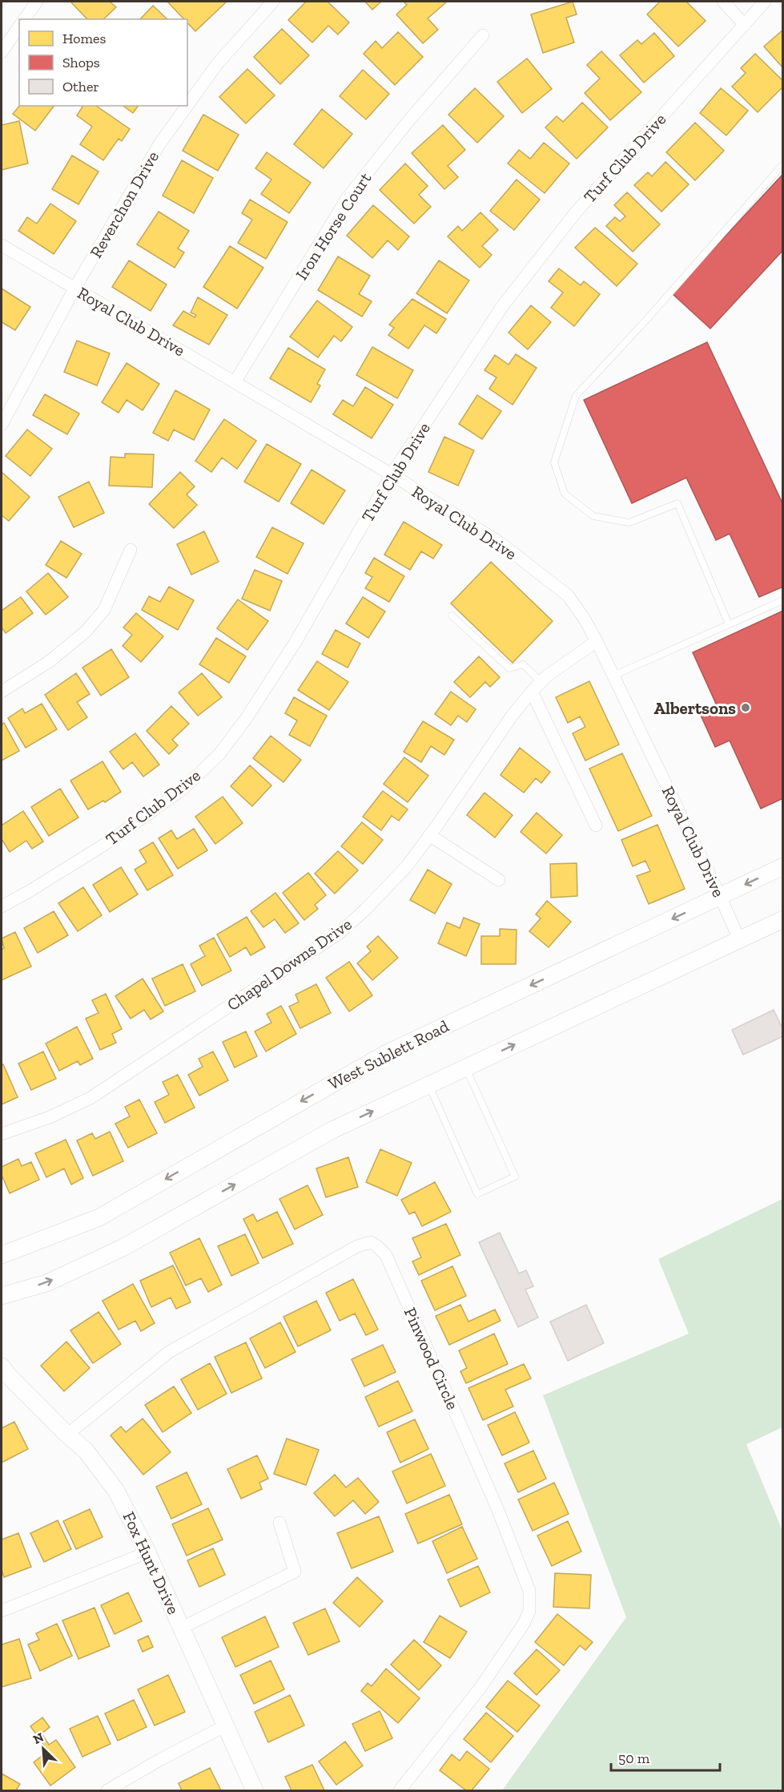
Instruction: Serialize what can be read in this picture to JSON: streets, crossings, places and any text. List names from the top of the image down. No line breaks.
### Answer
{"streets":{"main road":["West Sublett Road","Fox Hunt Drive"],"street":["Turf Club Drive","Reverchon Drive","Iron Horse Court","Royal Club Drive","Chapel Downs Drive","Pinwood Circle"]},"crossings":[["Turf Club Drive","Royal Club Drive"],["Reverchon Drive","Royal Club Drive"],["Iron Horse Court","Royal Club Drive"],["Royal Club Drive","Chapel Downs Drive"],["Royal Club Drive","West Sublett Road"],["Pinwood Circle","Fox Hunt Drive"]],"places":["Albertsons"],"legend":["Homes","Shops","Other"],"scale_bar":"50 m","north":"top left"}
